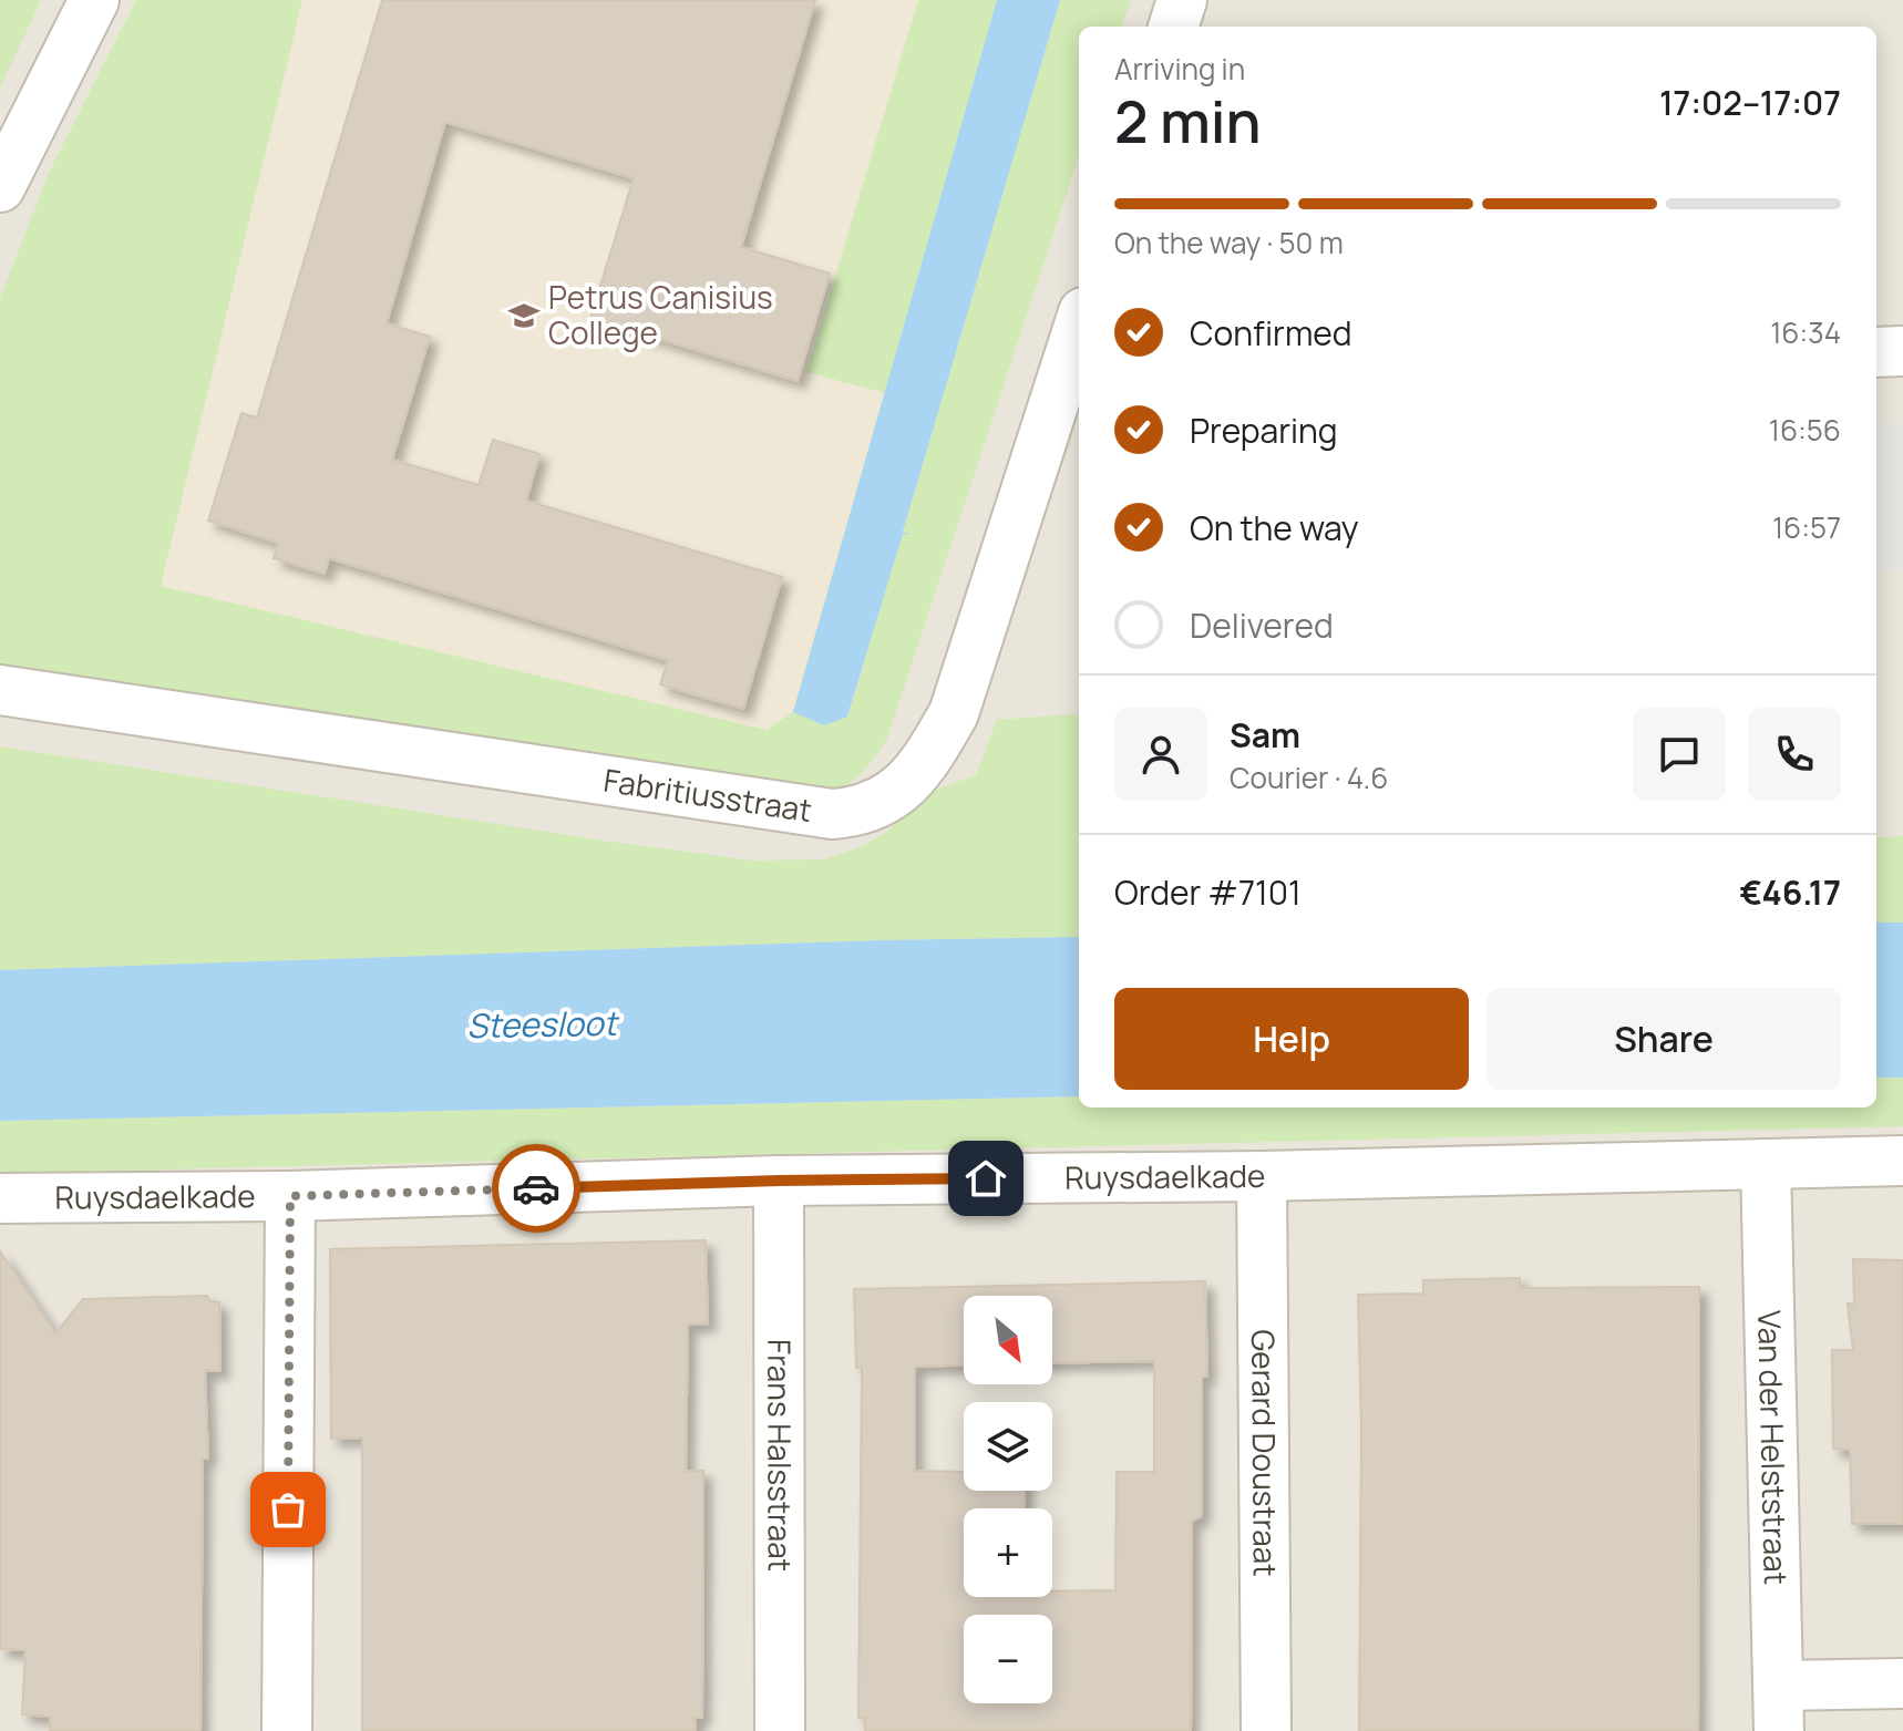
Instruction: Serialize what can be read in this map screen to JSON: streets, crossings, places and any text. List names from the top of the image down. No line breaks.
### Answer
{"streets":{"street":["Fabritiusstraat","Ruysdaelkade","Van der Helststraat","Gerard Doustraat","Frans Halsstraat"]},"crossings":[["Ruysdaelkade","Van der Helststraat"],["Ruysdaelkade","Gerard Doustraat"],["Ruysdaelkade","Frans Halsstraat"]],"water":["Steesloot"],"places":{"school or university":["Petrus Canisius College"]},"north":"bottom right","page":{"heading":["2 min","Arriving in","17:02–17:07"],"panel":["Sam","Courier · 4.6","Order #7101","€46.17"],"bar":"On the way · 50 m","list":[["Confirmed","16:34"],["Preparing","16:56"],["On the way","16:57"],"Delivered"],"buttons":["Help","Share"],"map_buttons":["+","−"]}}
